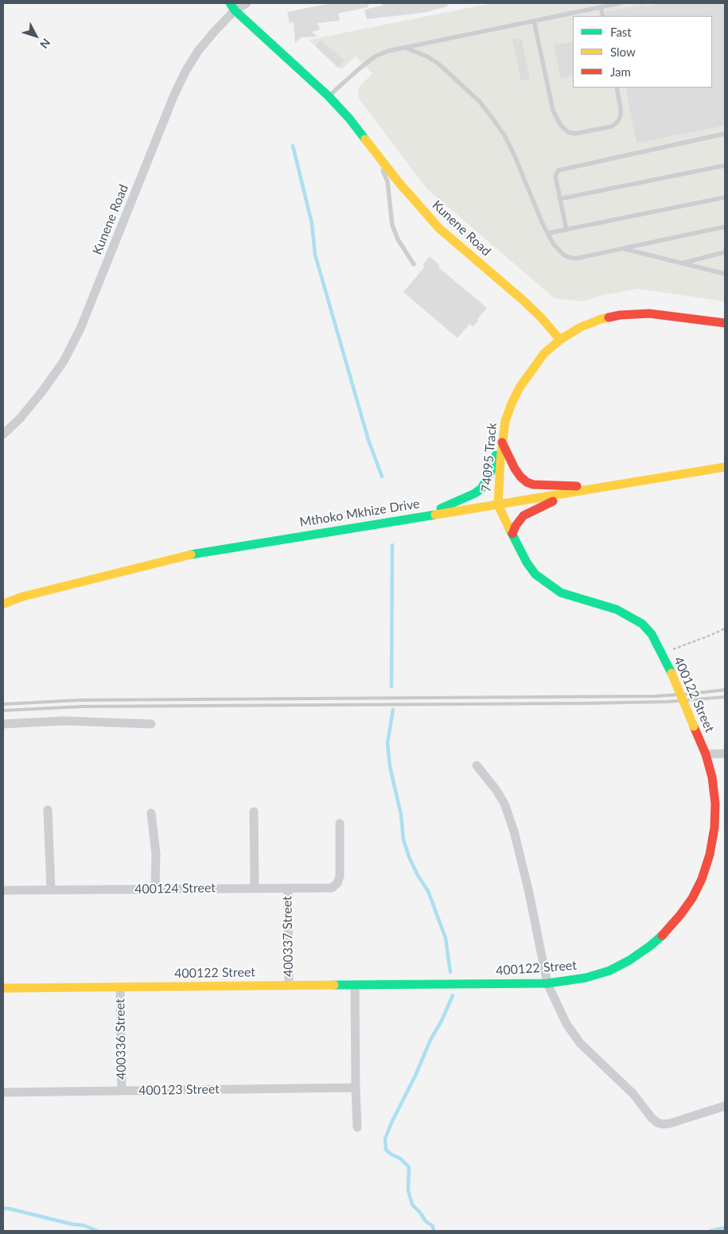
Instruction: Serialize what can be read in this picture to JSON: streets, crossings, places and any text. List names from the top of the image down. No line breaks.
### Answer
{"streets":{"street":["Kunene Road","74095 Track","Mthoko Mkhize Drive","400122 Street","400124 Street","400337 Street","400336 Street","400123 Street"]},"crossings":[["Kunene Road","74095 Track"],["74095 Track","Mthoko Mkhize Drive"],["74095 Track","400122 Street"],["Mthoko Mkhize Drive","400122 Street"],["400122 Street","400337 Street"],["400122 Street","400336 Street"],["400124 Street","400337 Street"],["400336 Street","400123 Street"]],"legend":["Fast","Slow","Jam"],"north":"bottom right"}
